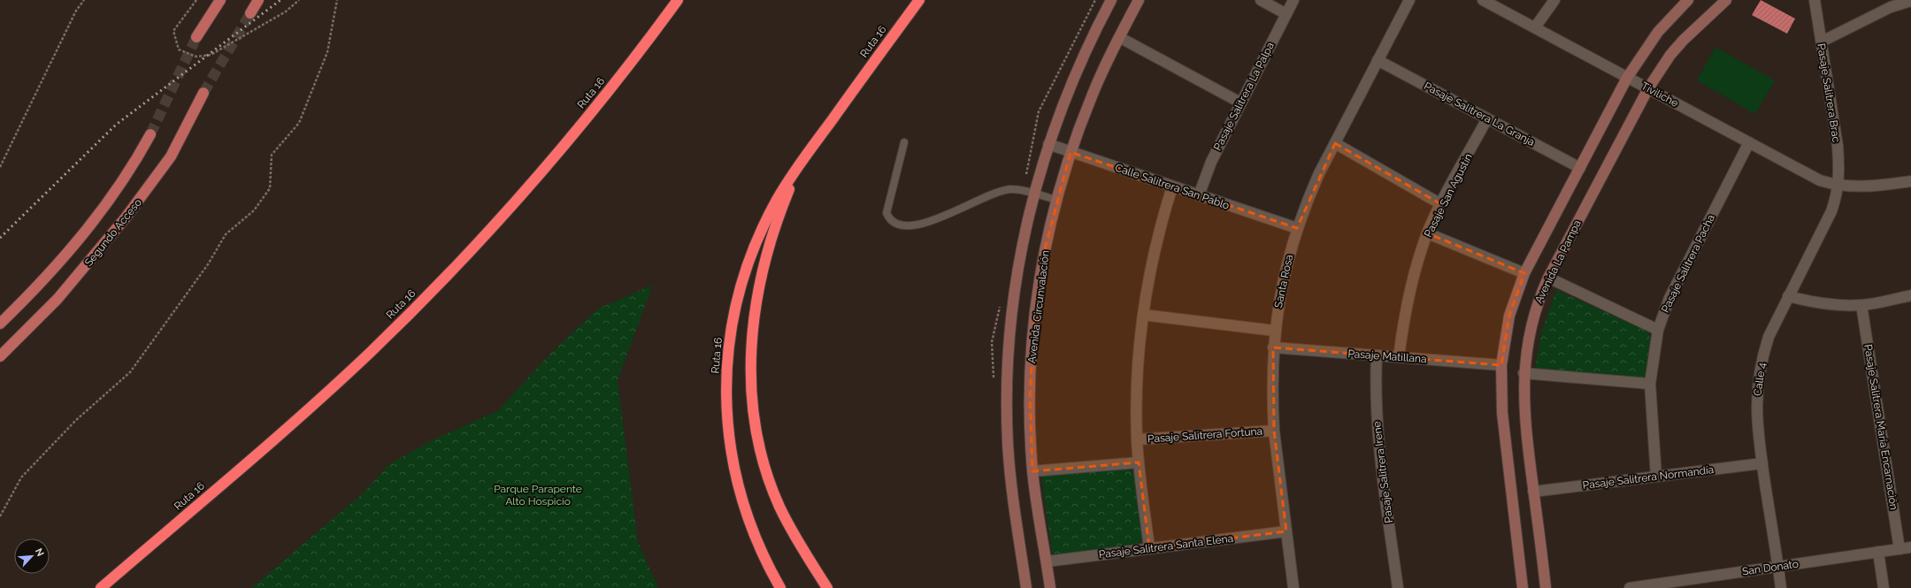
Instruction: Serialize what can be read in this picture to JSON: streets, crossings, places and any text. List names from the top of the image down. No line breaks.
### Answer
{"streets":{"highway":["Ruta 16"],"main road":["Segundo Acceso"],"street":["Pasaje Salitrera Brac","Tiviliche","Pasaje Salitrera La Palpa","Pasaje Salitrera La Granja","Calle Salitrera San Pablo","Pasaje San Agustín","Avenida La Pampa","Pasaje Salitrera Pacha","Santa Rosa","Avenida Circunvalación","Pasaje Matillana","Calle 4","Pasaje Salitrera María Encarnación","Pasaje Salitrera Fortuna","Pasaje Salitrera Irene","Pasaje Salitrera Normandía","Pasaje Salitrera Santa Elena","San Donato"]},"crossings":[["Pasaje Salitrera Brac","Tiviliche"],["Pasaje Salitrera Brac","Calle 4"],["Tiviliche","Avenida La Pampa"],["Tiviliche","Pasaje Salitrera Pacha"],["Tiviliche","Calle 4"],["Pasaje Salitrera La Palpa","Calle Salitrera San Pablo"],["Pasaje Salitrera La Granja","Pasaje San Agustín"],["Pasaje Salitrera La Granja","Santa Rosa"],["Calle Salitrera San Pablo","Santa Rosa"],["Calle Salitrera San Pablo","Avenida Circunvalación"],["Pasaje San Agustín","Pasaje Matillana"],["Avenida La Pampa","Pasaje Salitrera Normandía"],["Pasaje Salitrera Pacha","Pasaje Salitrera Normandía"],["Santa Rosa","Pasaje Matillana"],["Santa Rosa","Pasaje Salitrera Fortuna"],["Santa Rosa","Pasaje Salitrera Santa Elena"],["Avenida Circunvalación","Pasaje Salitrera Santa Elena"],["Pasaje Matillana","Pasaje Salitrera Irene"],["Calle 4","Pasaje Salitrera Normandía"],["Calle 4","San Donato"],["Pasaje Salitrera María Encarnación","San Donato"]],"parks":["Parque Parapente Alto Hospicio"],"north":"top right"}
